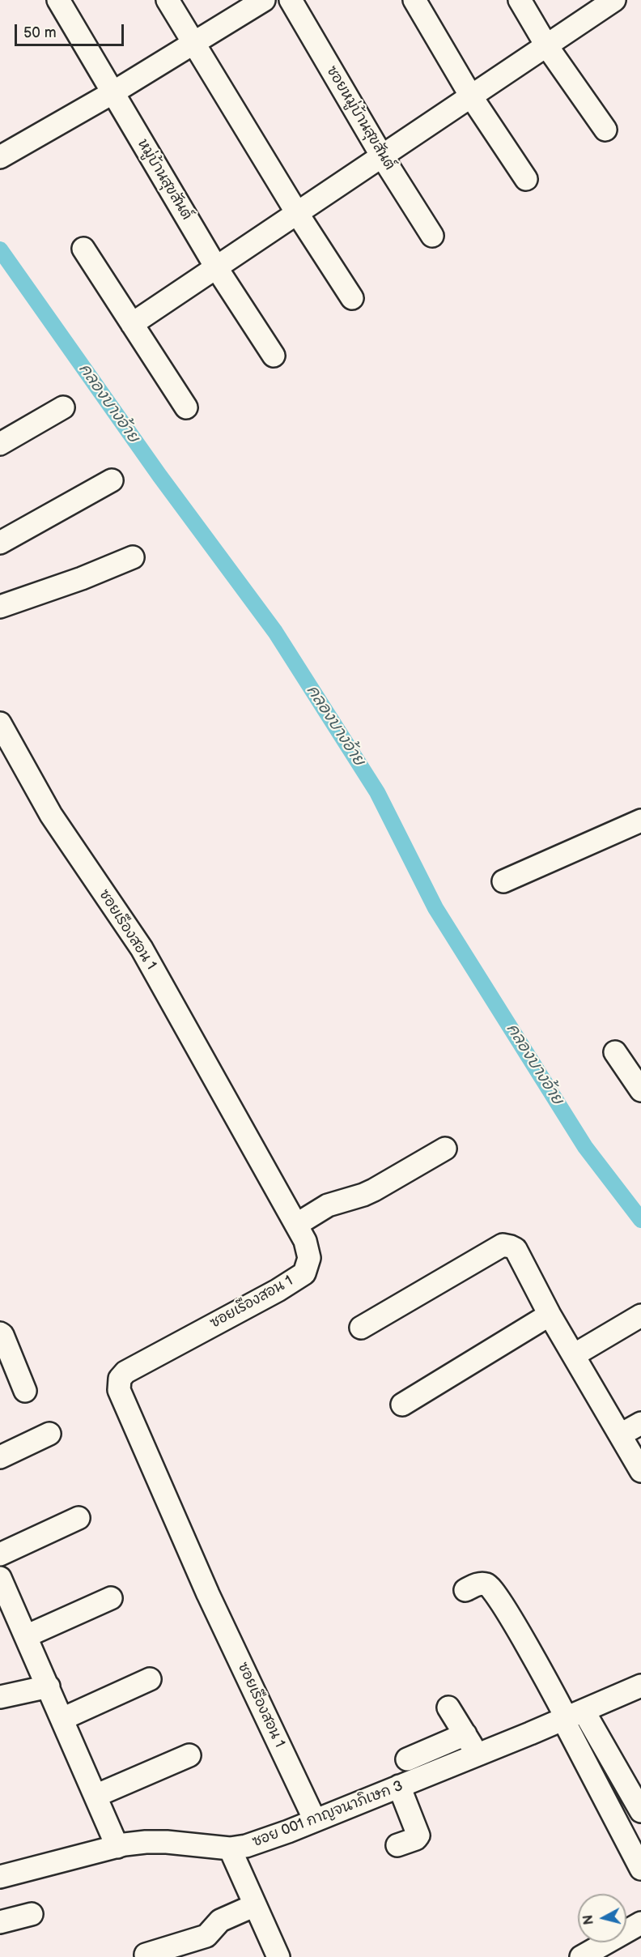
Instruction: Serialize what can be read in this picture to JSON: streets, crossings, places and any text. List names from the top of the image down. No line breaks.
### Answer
{"streets":{"street":["ซอยหมู่บ้านสุขสันต์","หมู่บ้านสุขสันต์","ซอยเรืองสอน 1","ซอย 001 กาญจนาภิเษก 3"]},"crossings":[["ซอยเรืองสอน 1","ซอย 001 กาญจนาภิเษก 3"]],"water":["คลองบางอ้าย"],"scale_bar":"50 m","north":"left"}
